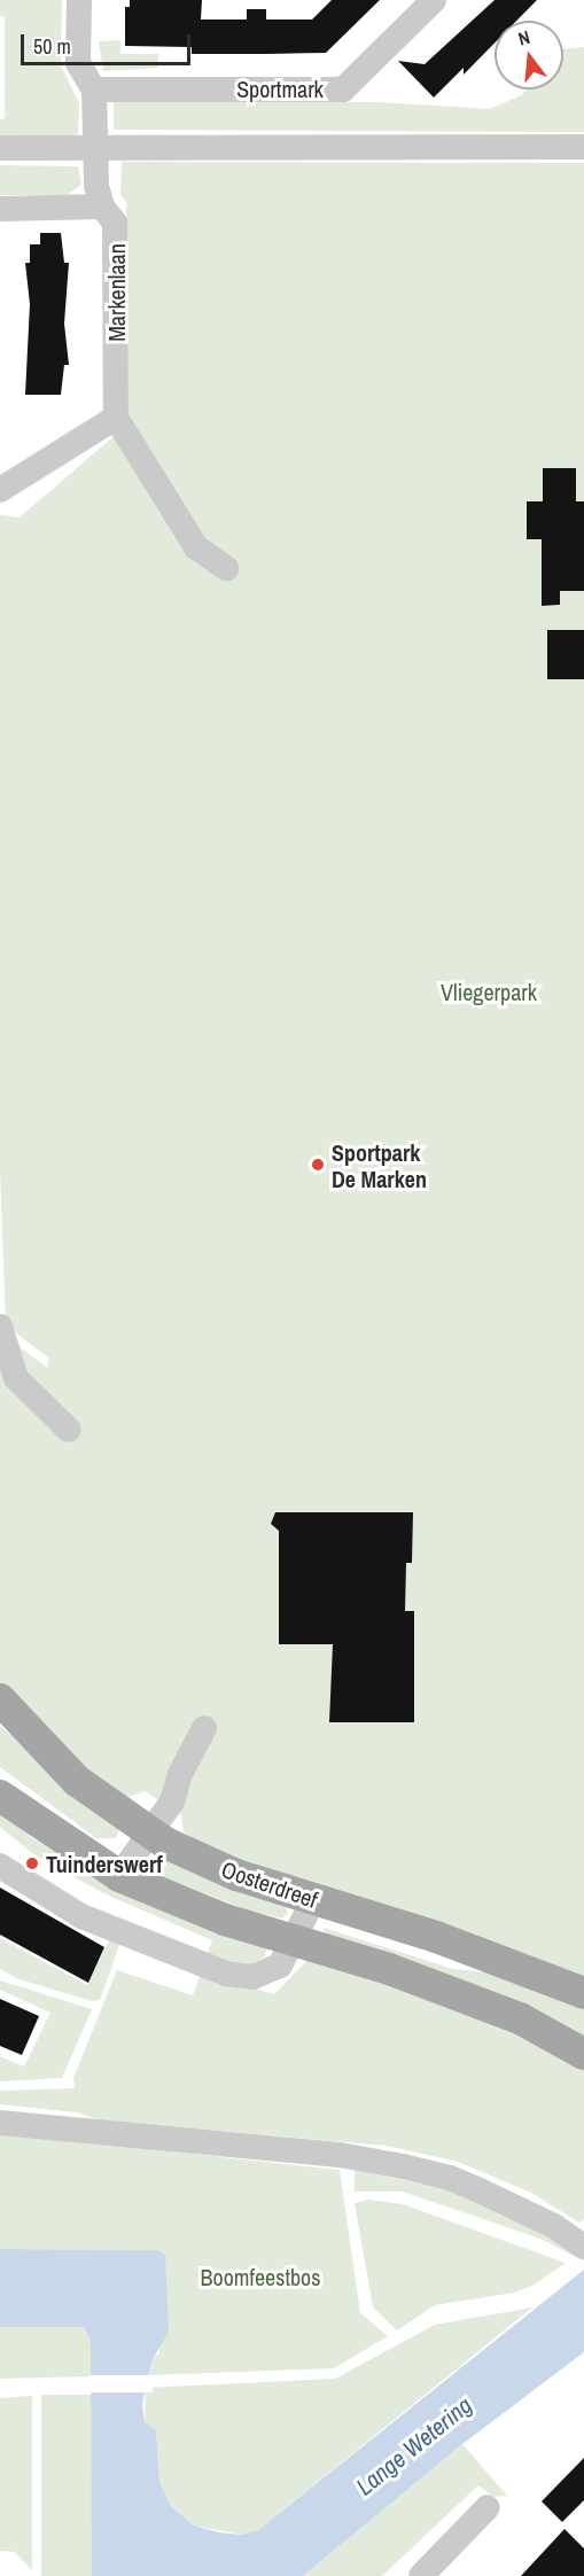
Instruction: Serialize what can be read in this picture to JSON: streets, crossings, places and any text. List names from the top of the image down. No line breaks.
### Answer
{"streets":{"main road":["Oosterdreef"],"street":["Sportmark","Markenlaan"]},"crossings":[["Sportmark","Markenlaan"]],"water":["Lange Wetering"],"parks":["Vliegerpark","Boomfeestbos"],"places":["Sportpark De Marken","Tuinderswerf"],"scale_bar":"50 m","north":"top"}
